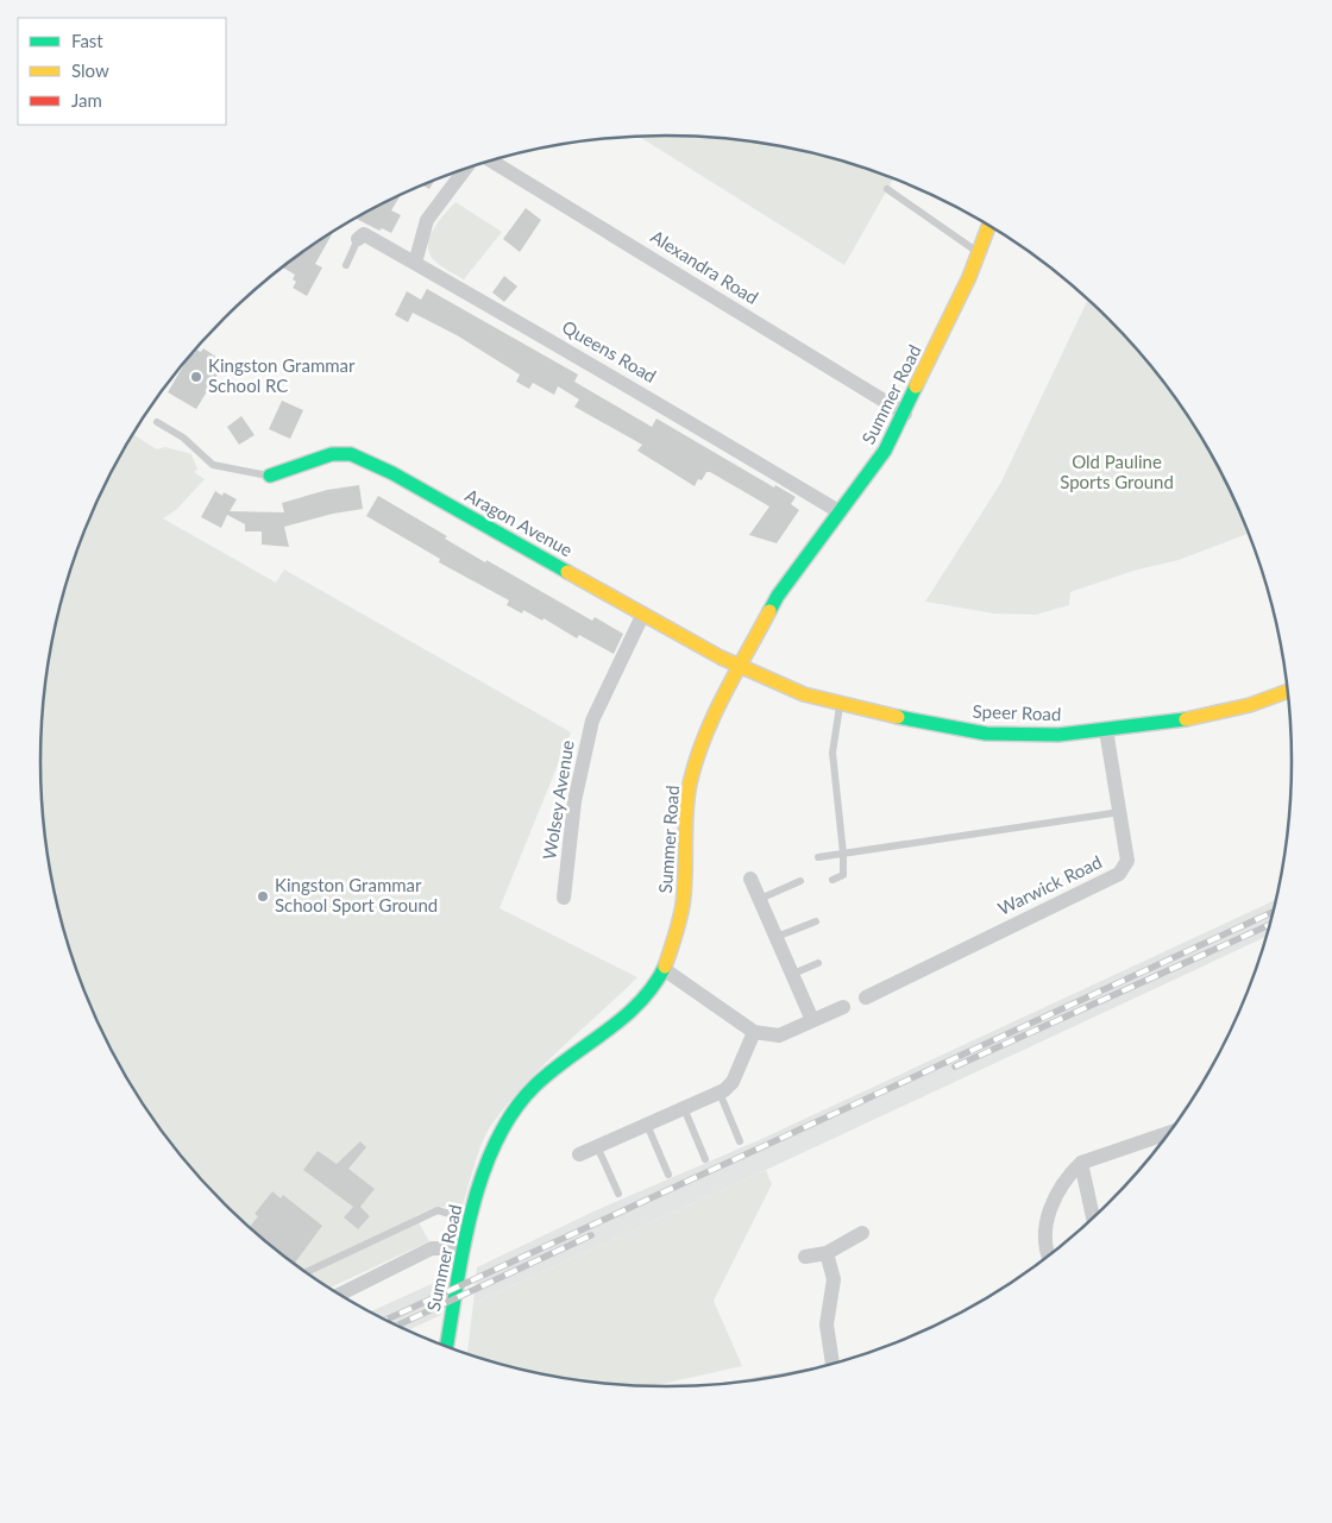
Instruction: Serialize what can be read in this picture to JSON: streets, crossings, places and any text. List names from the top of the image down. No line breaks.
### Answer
{"streets":{"main road":["Summer Road","Aragon Avenue","Speer Road"],"street":["Alexandra Road","Queens Road","Wolsey Avenue","Warwick Road"]},"crossings":[["Alexandra Road","Summer Road"],["Queens Road","Summer Road"],["Summer Road","Aragon Avenue"],["Summer Road","Speer Road"],["Aragon Avenue","Speer Road"],["Aragon Avenue","Wolsey Avenue"],["Speer Road","Warwick Road"]],"parks":["Old Pauline Sports Ground"],"places":["Kingston Grammar School RC","Kingston Grammar School Sport Ground"],"legend":["Fast","Slow","Jam"]}
